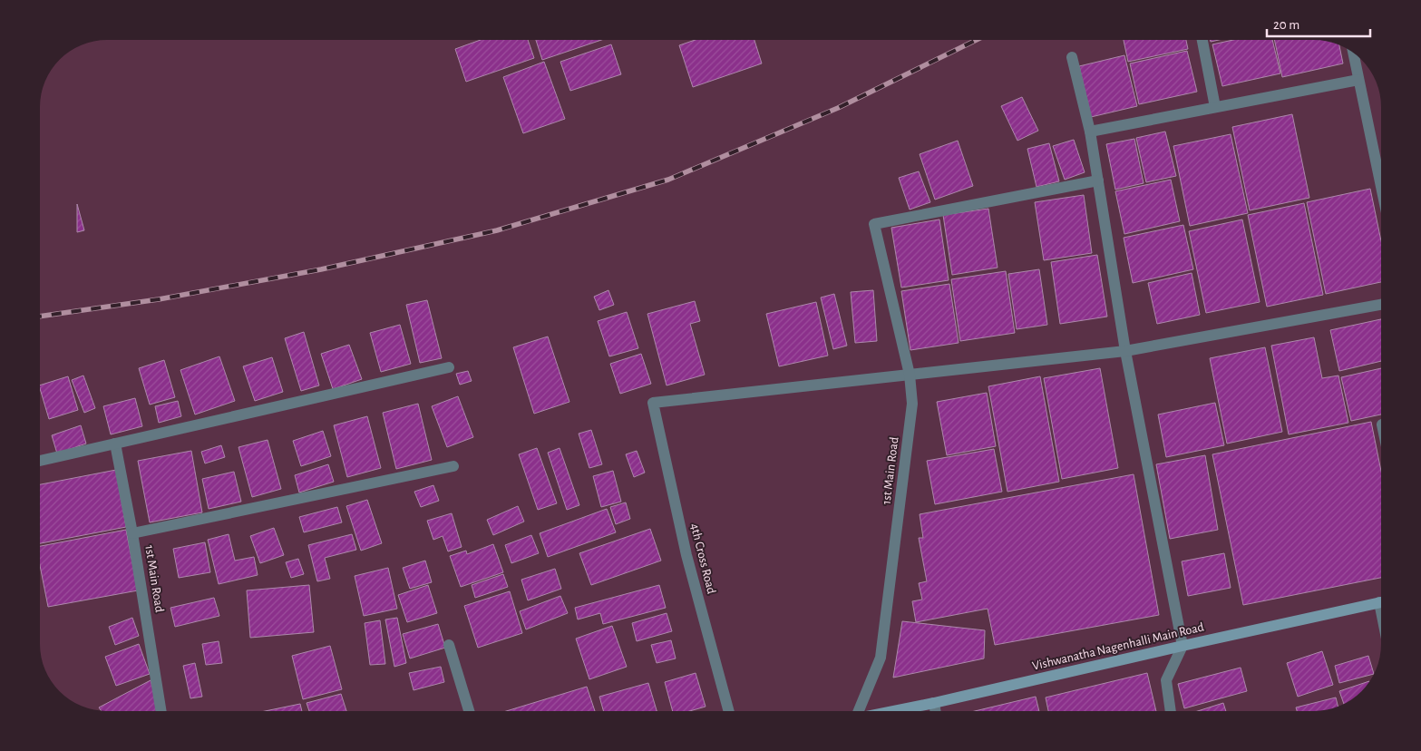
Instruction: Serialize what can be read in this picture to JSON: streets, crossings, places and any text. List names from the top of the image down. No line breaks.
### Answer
{"streets":{"street":["1st Main Road","4th Cross Road","Vishwanatha Nagenhalli Main Road"]},"crossings":[["1st Main Road","4th Cross Road"]],"scale_bar":"20 m"}
